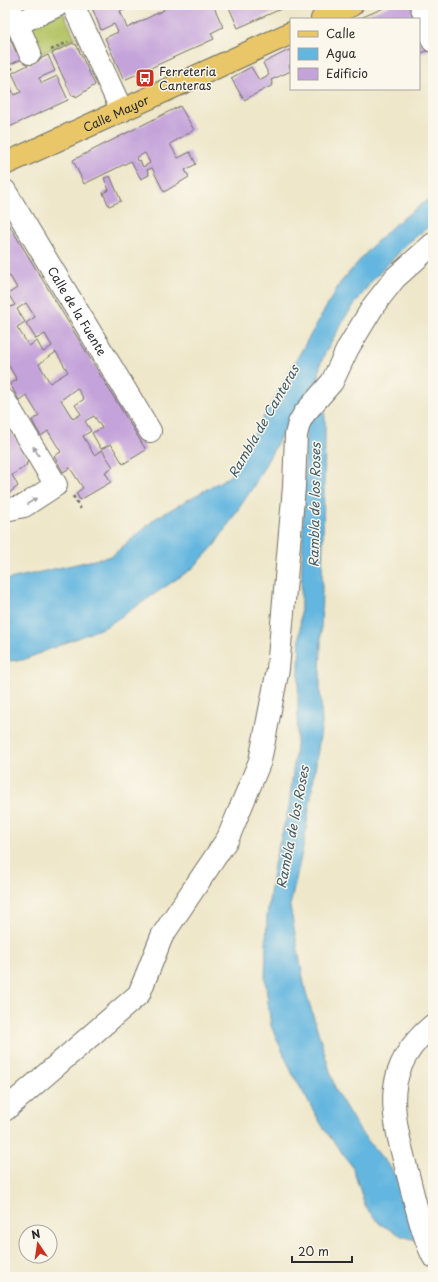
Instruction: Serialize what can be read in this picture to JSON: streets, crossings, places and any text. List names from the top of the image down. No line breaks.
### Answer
{"streets":{"main road":["Calle Mayor"],"street":["Calle de la Fuente"]},"water":["Rambla de Canteras","Rambla de los Roses"],"places":{"bus stop":["Ferreteria Canteras"]},"legend":["Calle","Agua","Edificio"],"scale_bar":"20 m","north":"top"}
